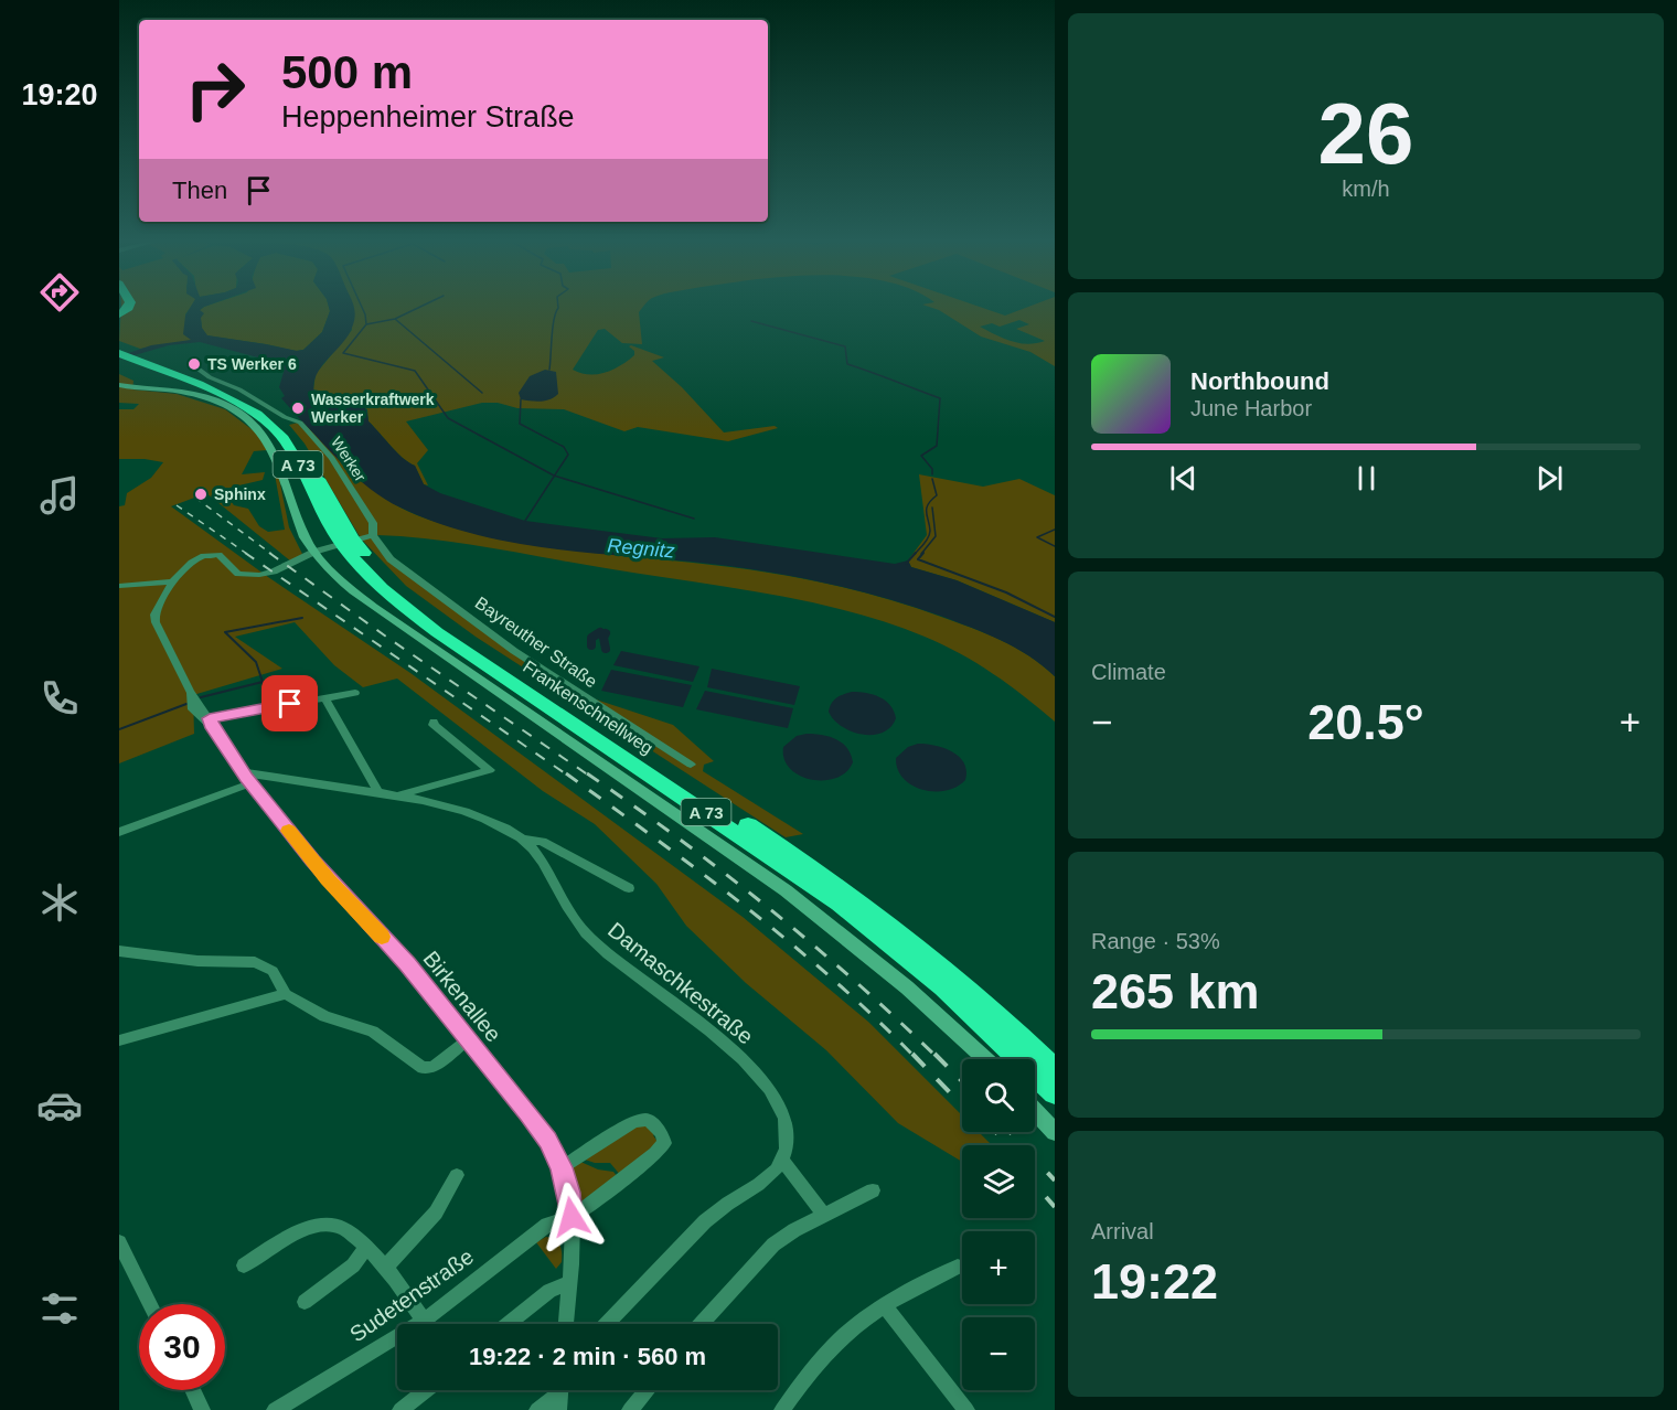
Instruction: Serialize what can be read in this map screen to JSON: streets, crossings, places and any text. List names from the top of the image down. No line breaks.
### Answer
{"streets":{"highway":["A 73","Frankenschnellweg"],"street":["Werker","Bayreuther Straße","Damaschkestraße","Birkenallee","Sudetenstraße"]},"crossings":[["Werker","Bayreuther Straße"],["Werker","Frankenschnellweg"],["Bayreuther Straße","Frankenschnellweg"],["Damaschkestraße","Birkenallee"],["Birkenallee","Sudetenstraße"]],"water":["Regnitz"],"places":["TS Werker 6","Wasserkraftwerk Werker","Sphinx"],"page":{"tabs":"19:20","tile":[["26","km/h"],"Climate",["Range · 53%","265 km"],["Arrival","19:22"]],"turn":["500 m","Heppenheimer Straße"],"then":"Then","song":["Northbound","June Harbor"],"heat":["−","20.5°","+"],"map_buttons":["+","−"],"limit":"30","trip":"19:22 · 2 min · 560 m"}}
